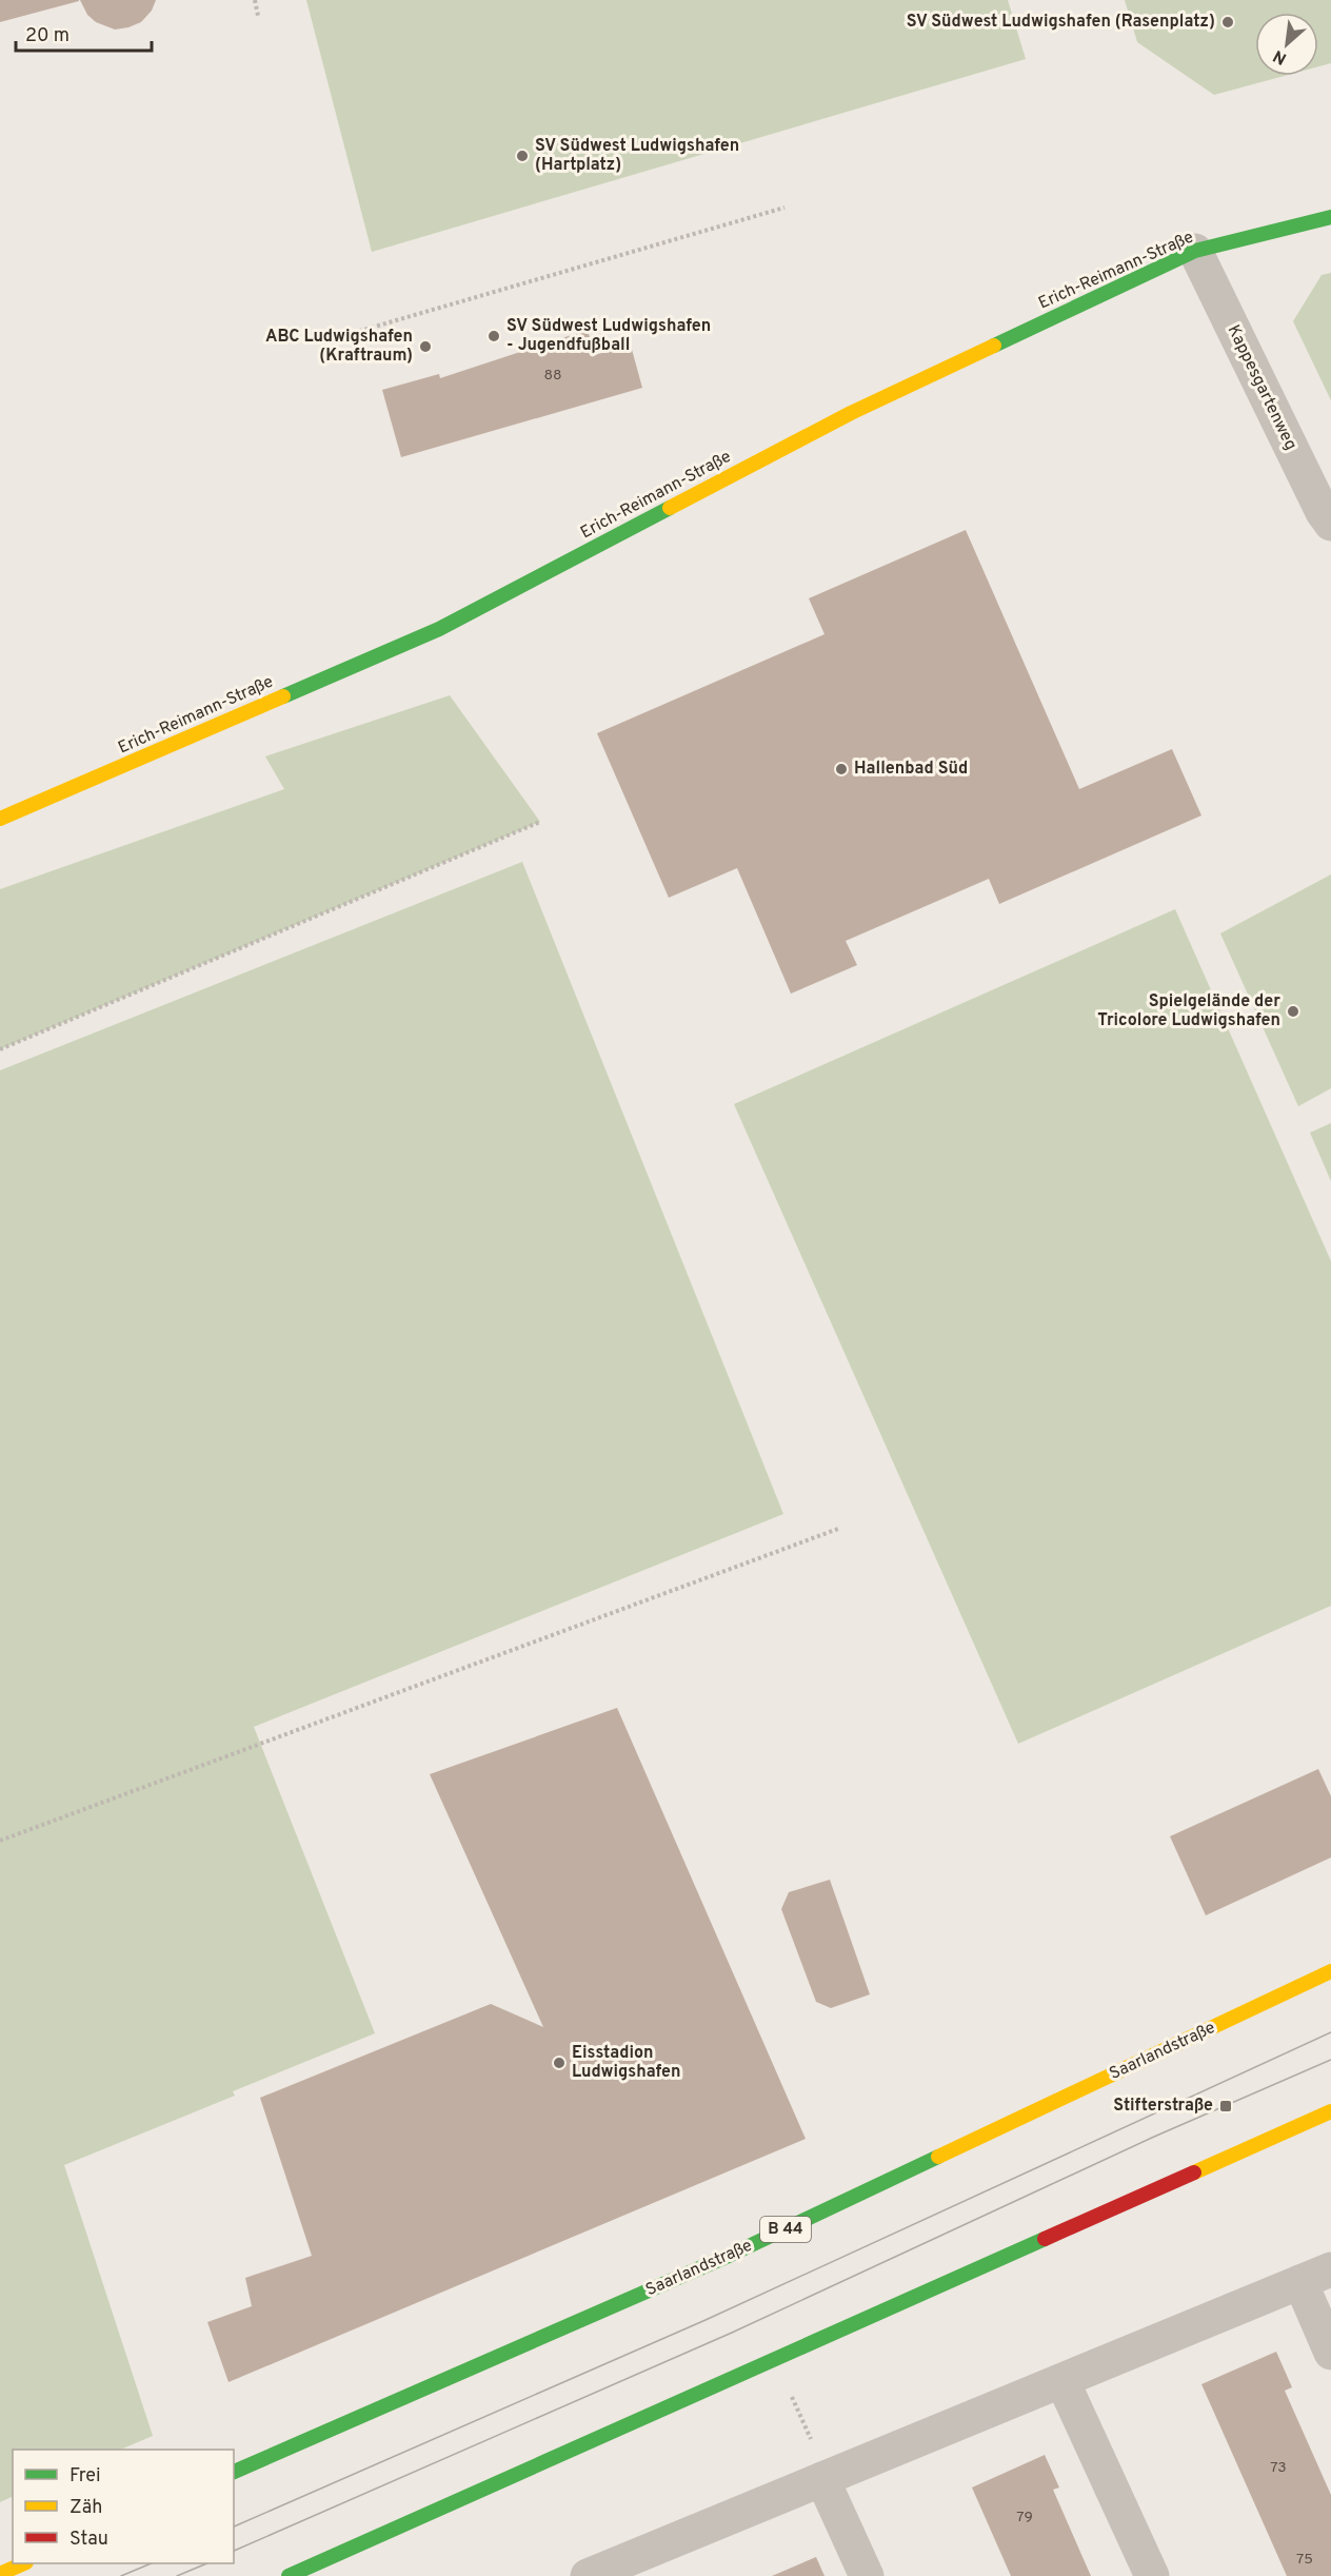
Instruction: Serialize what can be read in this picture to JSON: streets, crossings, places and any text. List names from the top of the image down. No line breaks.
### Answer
{"streets":{"main road":["Erich-Reimann-Straße","Saarlandstraße","B 44"],"street":["Kappesgartenweg"]},"crossings":[["Erich-Reimann-Straße","Kappesgartenweg"]],"places":{"other":["SV Südwest Ludwigshafen (Rasenplatz)","SV Südwest Ludwigshafen (Hartplatz)","SV Südwest Ludwigshafen - Jugendfußball","ABC Ludwigshafen (Kraftraum)","Hallenbad Süd","Spielgelände der Tricolore Ludwigshafen","Eisstadion Ludwigshafen"],"transit":["Stifterstraße"]},"house_numbers":["88","73","79","75"],"legend":["Frei","Zäh","Stau"],"scale_bar":"20 m","north":"bottom left"}
